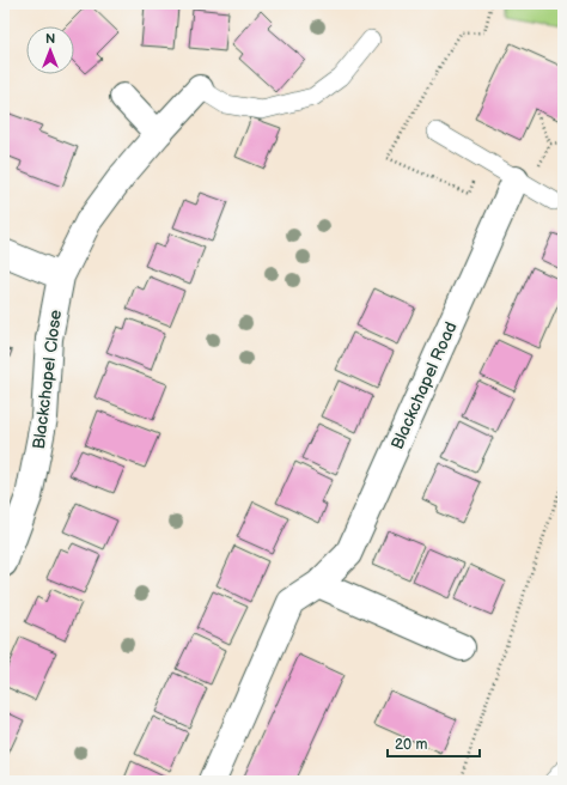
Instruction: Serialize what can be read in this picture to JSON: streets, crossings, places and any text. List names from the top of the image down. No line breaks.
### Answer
{"streets":{"street":["Blackchapel Close","Blackchapel Road"]},"scale_bar":"20 m","north":"top"}
